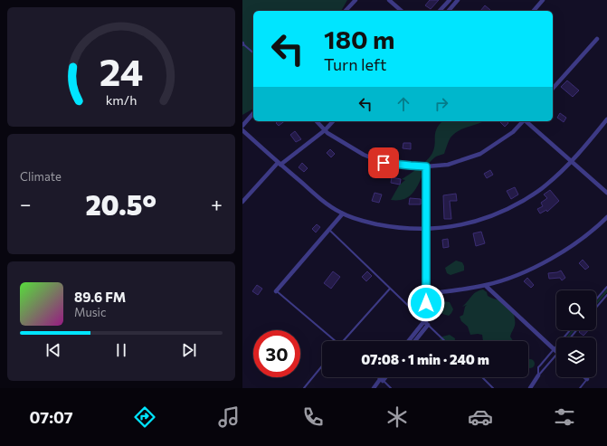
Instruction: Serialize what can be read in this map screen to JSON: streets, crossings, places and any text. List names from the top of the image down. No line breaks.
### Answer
{"page":{"turn":["180 m","Turn left"],"tile":"Climate","heat":["−","20.5°","+"],"song":["89.6 FM","Music"],"limit":"30","trip":"07:08 · 1 min · 240 m","tabs":"07:07","gauge":["24","km/h"]}}
